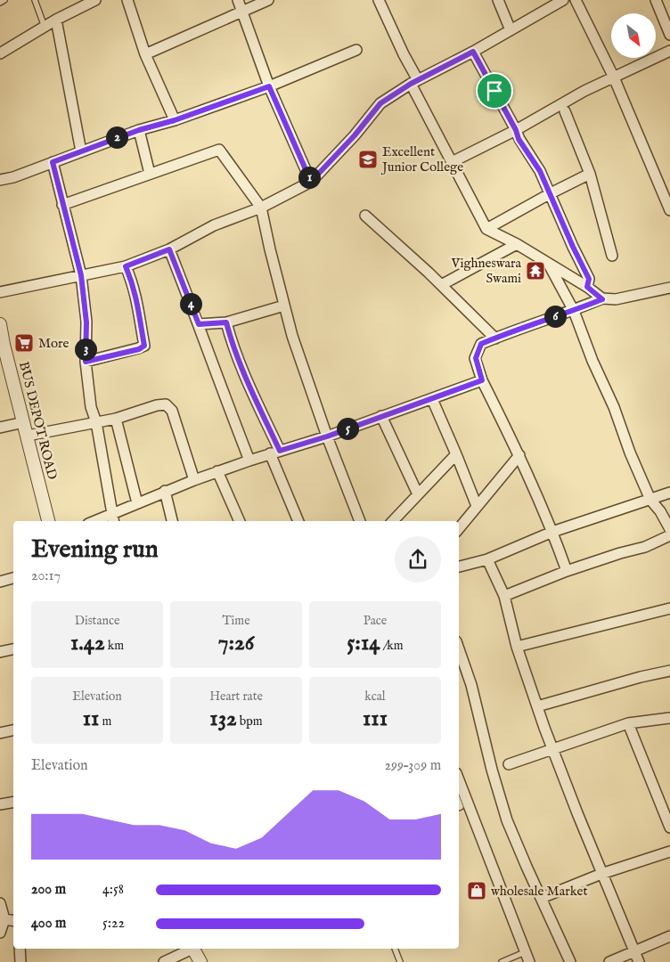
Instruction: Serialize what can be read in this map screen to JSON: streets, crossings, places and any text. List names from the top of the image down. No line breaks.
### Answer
{"streets":{"street":["BUS DEPOT ROAD"]},"places":{"school or university":["Excellent Junior College"],"temple":["Vighneswara Swami"],"supermarket":["More"],"shop":["wholesale Market"]},"north":"bottom right","page":{"pins":["2","1","4","6","3","5"],"heading":["Evening run","20:17"],"stats":[["Distance","1.42 km"],["Time","7:26"],["Pace","5:14 /km"],["Elevation","11 m"],["Heart rate","132 bpm"],["kcal","111"]],"chart":["Elevation","299–309 m"],"list":[{"name":"200 m","note":"4:58"},{"name":"400 m","note":"5:22"}]}}
